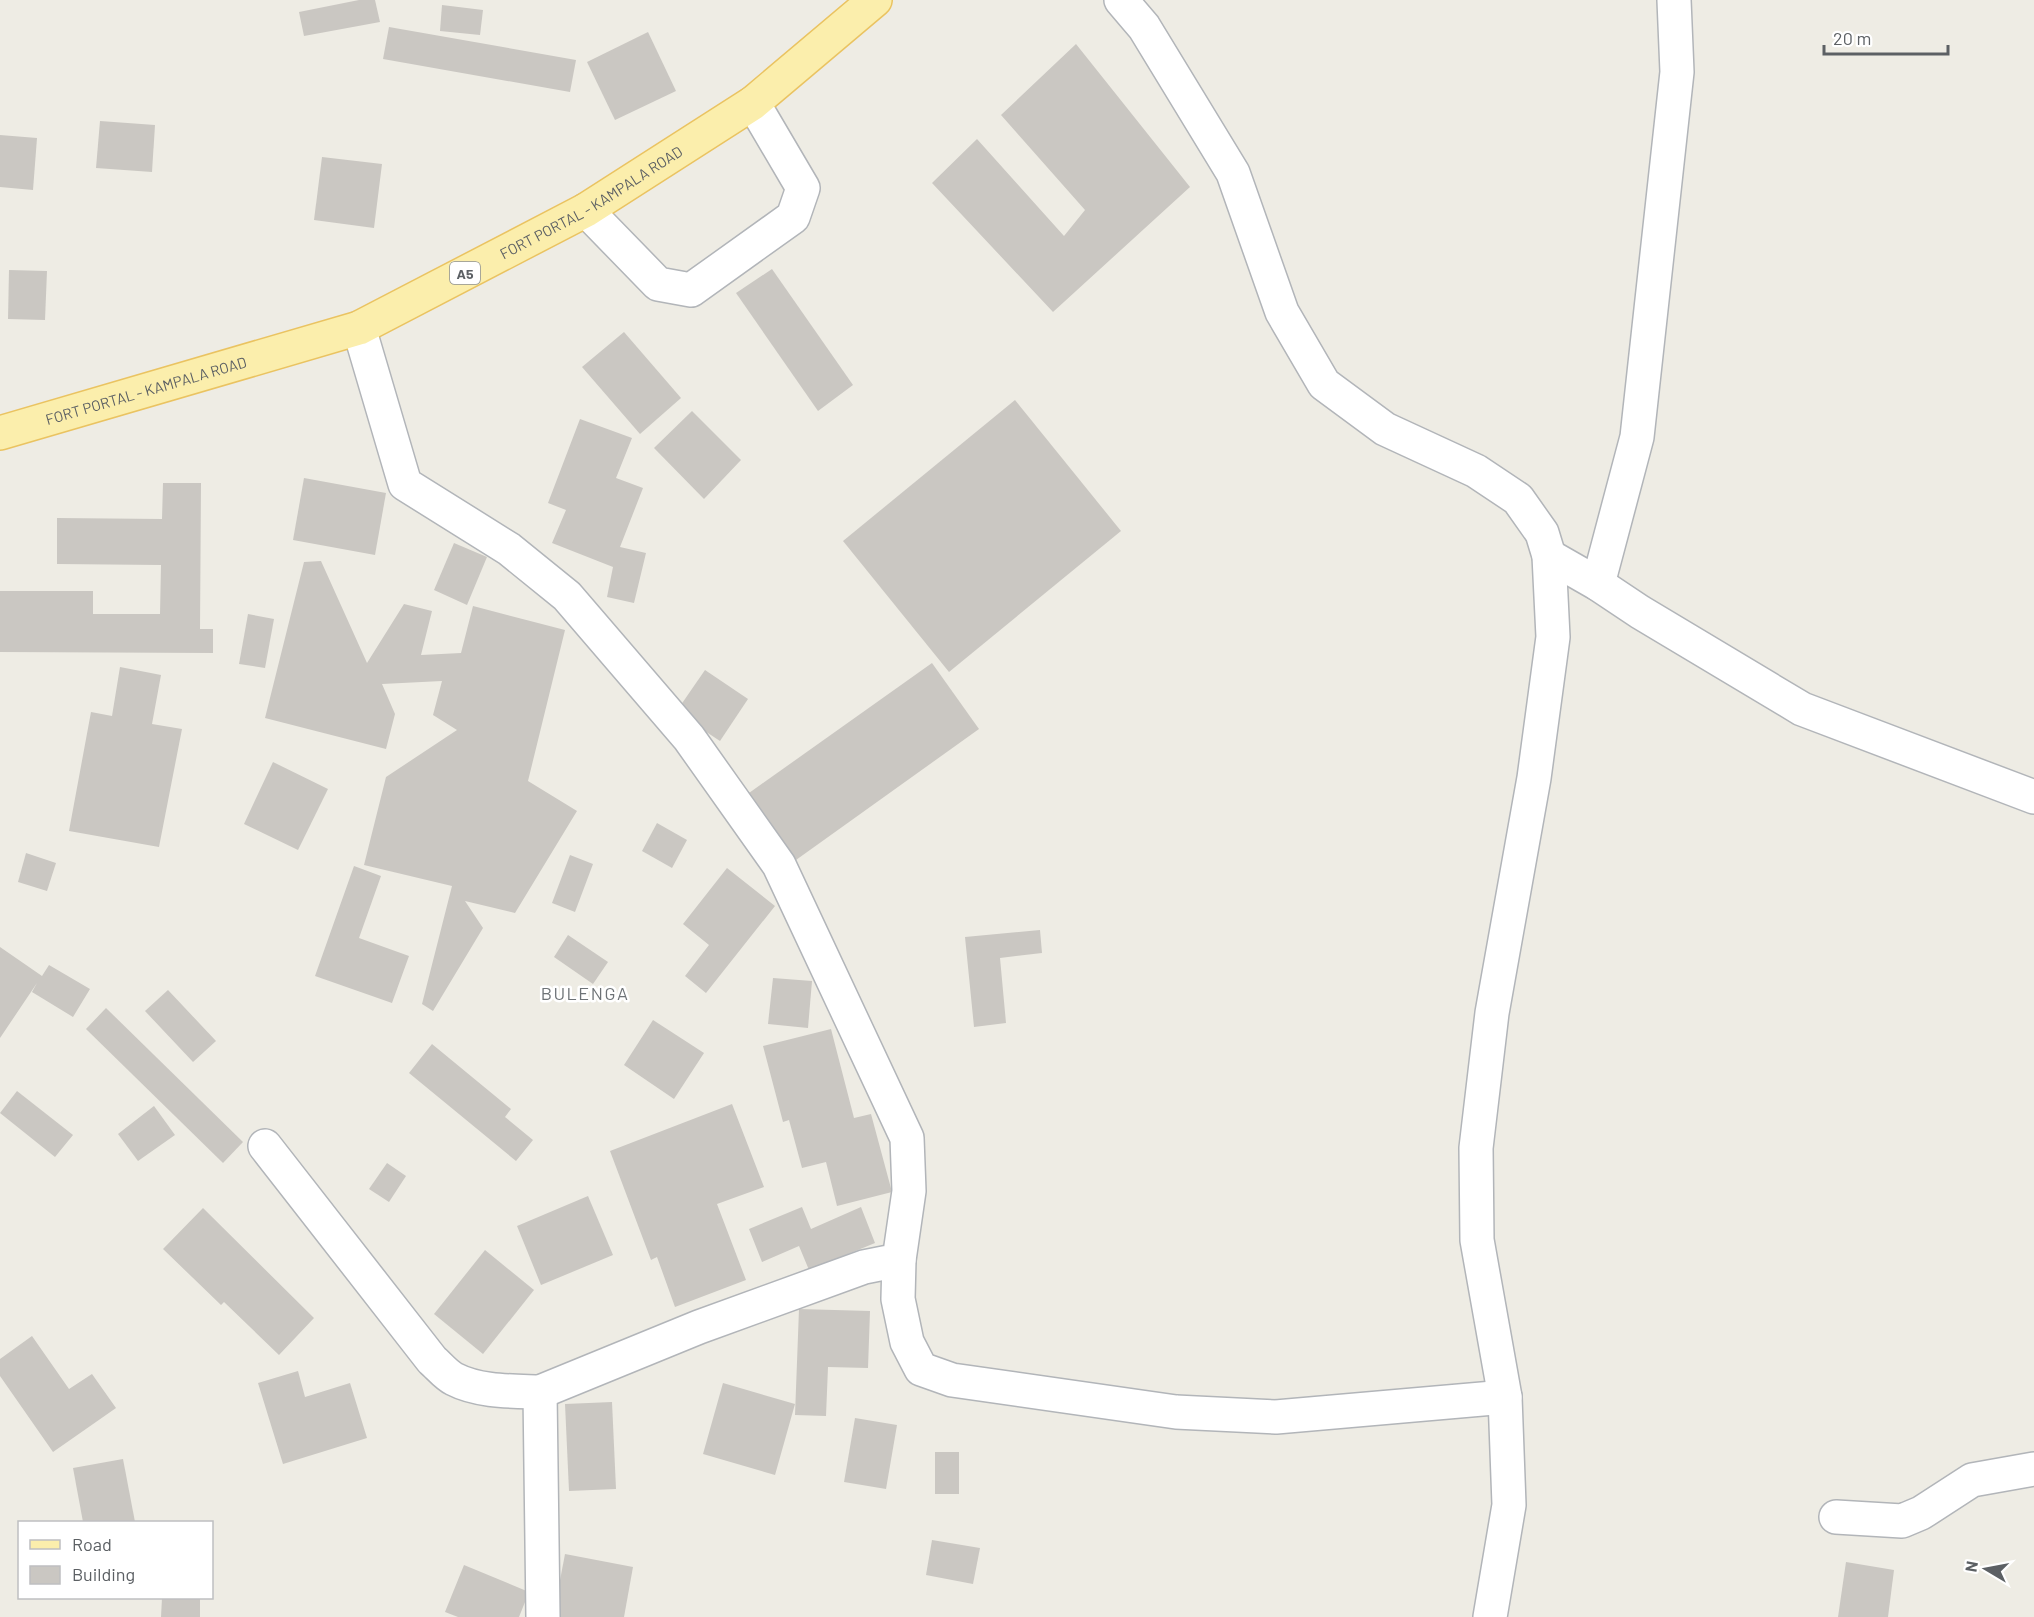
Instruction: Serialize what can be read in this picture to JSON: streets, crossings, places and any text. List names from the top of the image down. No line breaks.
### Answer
{"streets":{"main road":["FORT PORTAL - KAMPALA ROAD","A5"]},"districts":["BULENGA"],"legend":["Road","Building"],"scale_bar":"20 m","north":"left"}
